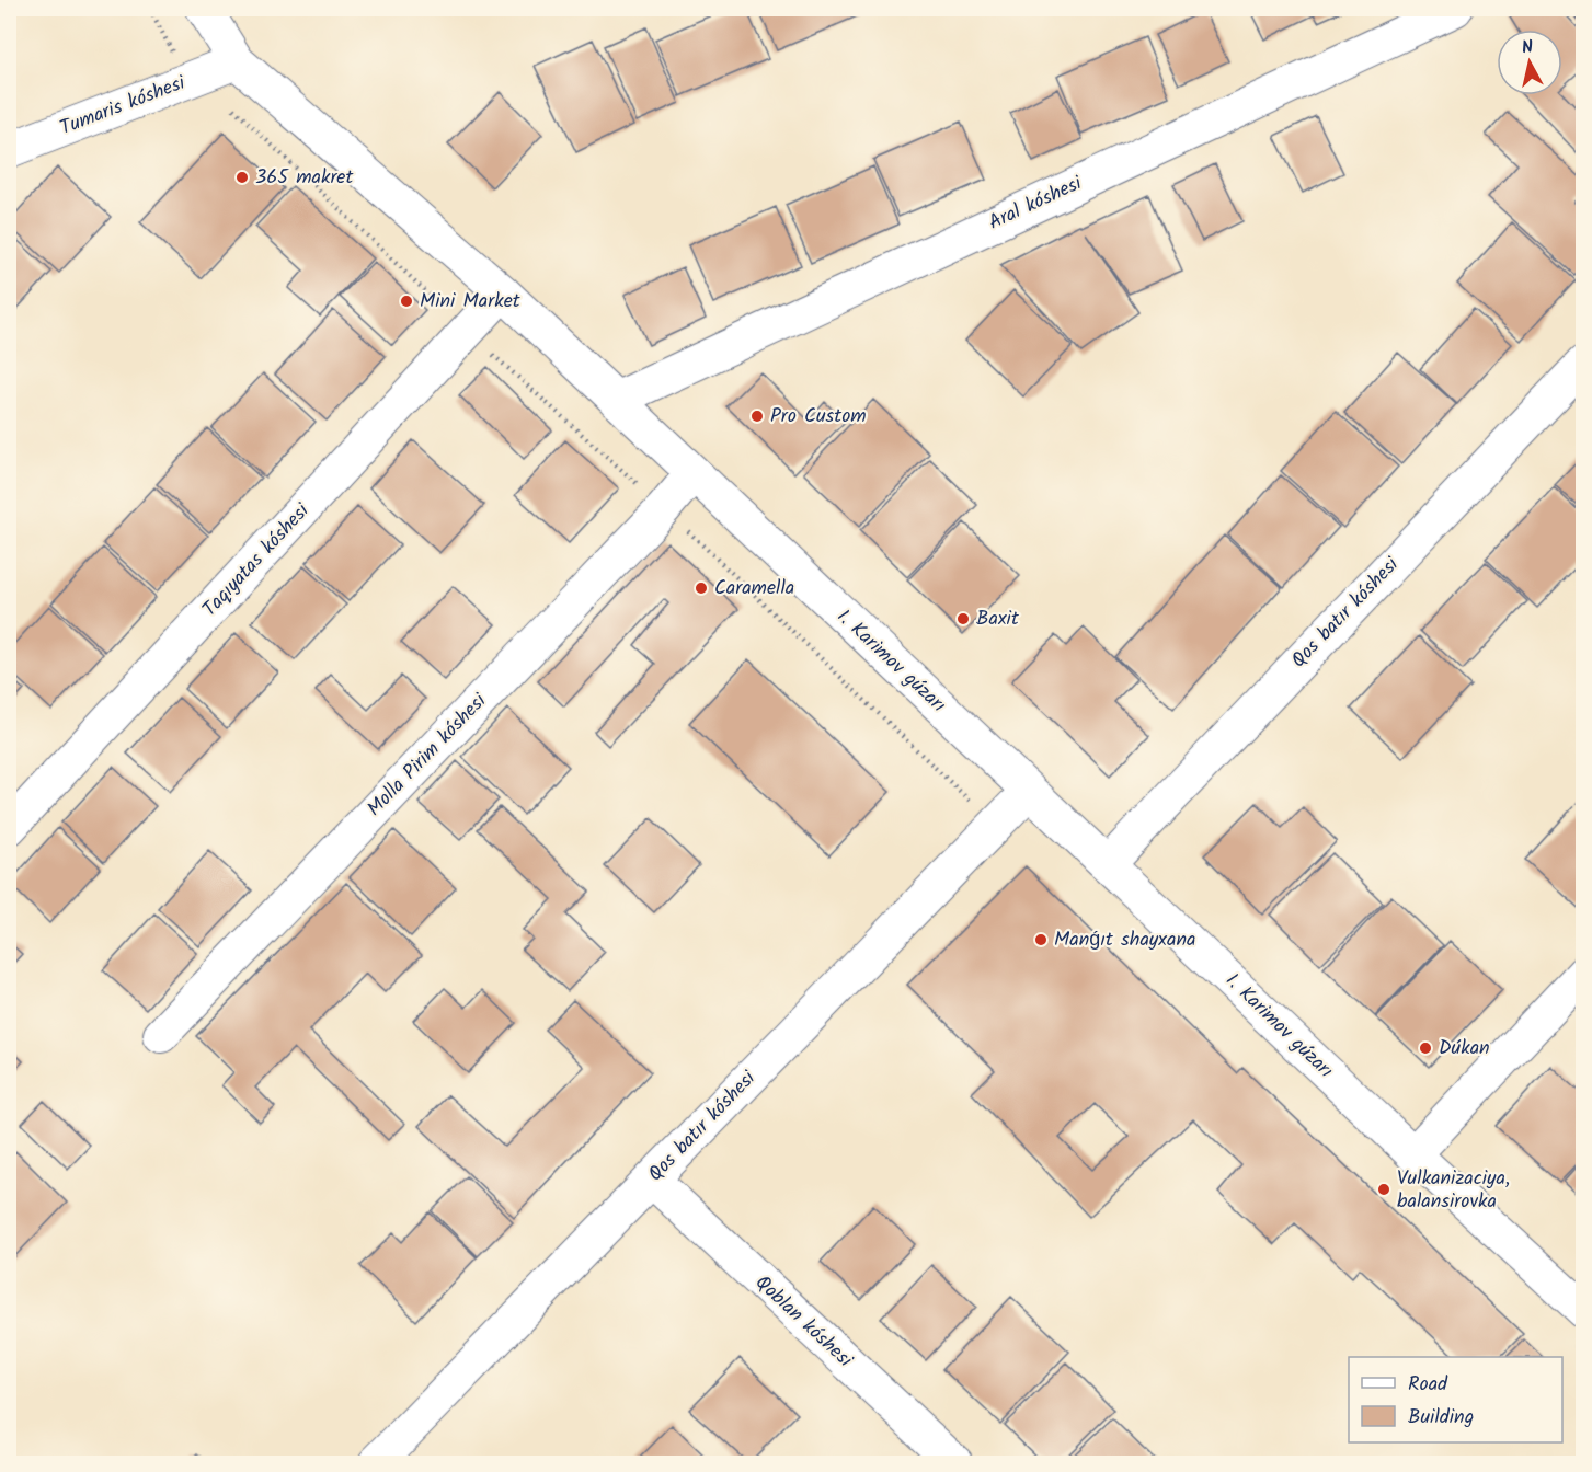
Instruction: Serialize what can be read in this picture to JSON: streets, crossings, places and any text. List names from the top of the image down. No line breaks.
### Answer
{"streets":{"street":["Tumaris kóshesi","Aral kóshesi","Taqıyatas kóshesi","Qos batır kóshesi","I. Karimov gúzarı","Molla Pirim kóshesi","Qoblan kóshesi"]},"crossings":[["Tumaris kóshesi","I. Karimov gúzarı"],["Aral kóshesi","I. Karimov gúzarı"],["Taqıyatas kóshesi","I. Karimov gúzarı"],["Qos batır kóshesi","I. Karimov gúzarı"],["Qos batır kóshesi","Qoblan kóshesi"],["I. Karimov gúzarı","Molla Pirim kóshesi"]],"places":["365 makret","Mini Market","Pro Custom","Caramella","Baxit","Manǵıt shayxana","Dúkan","Vulkanizaciya, balansirovka"],"legend":["Road","Building"],"north":"top"}
